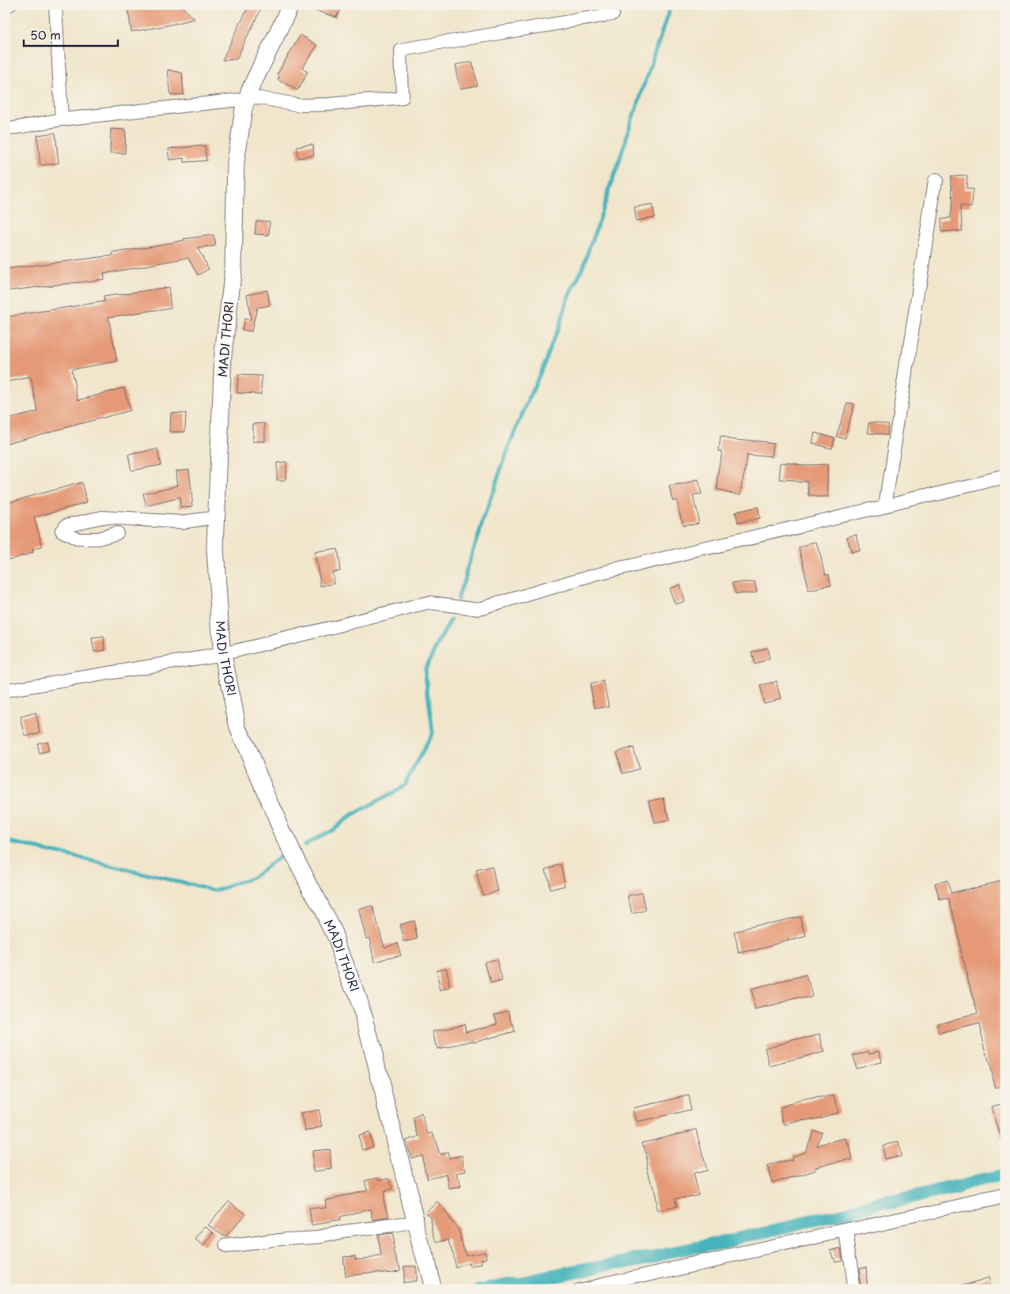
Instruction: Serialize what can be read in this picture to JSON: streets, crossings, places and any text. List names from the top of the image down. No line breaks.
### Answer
{"streets":{"main road":["MADI THORI"]},"scale_bar":"50 m"}
